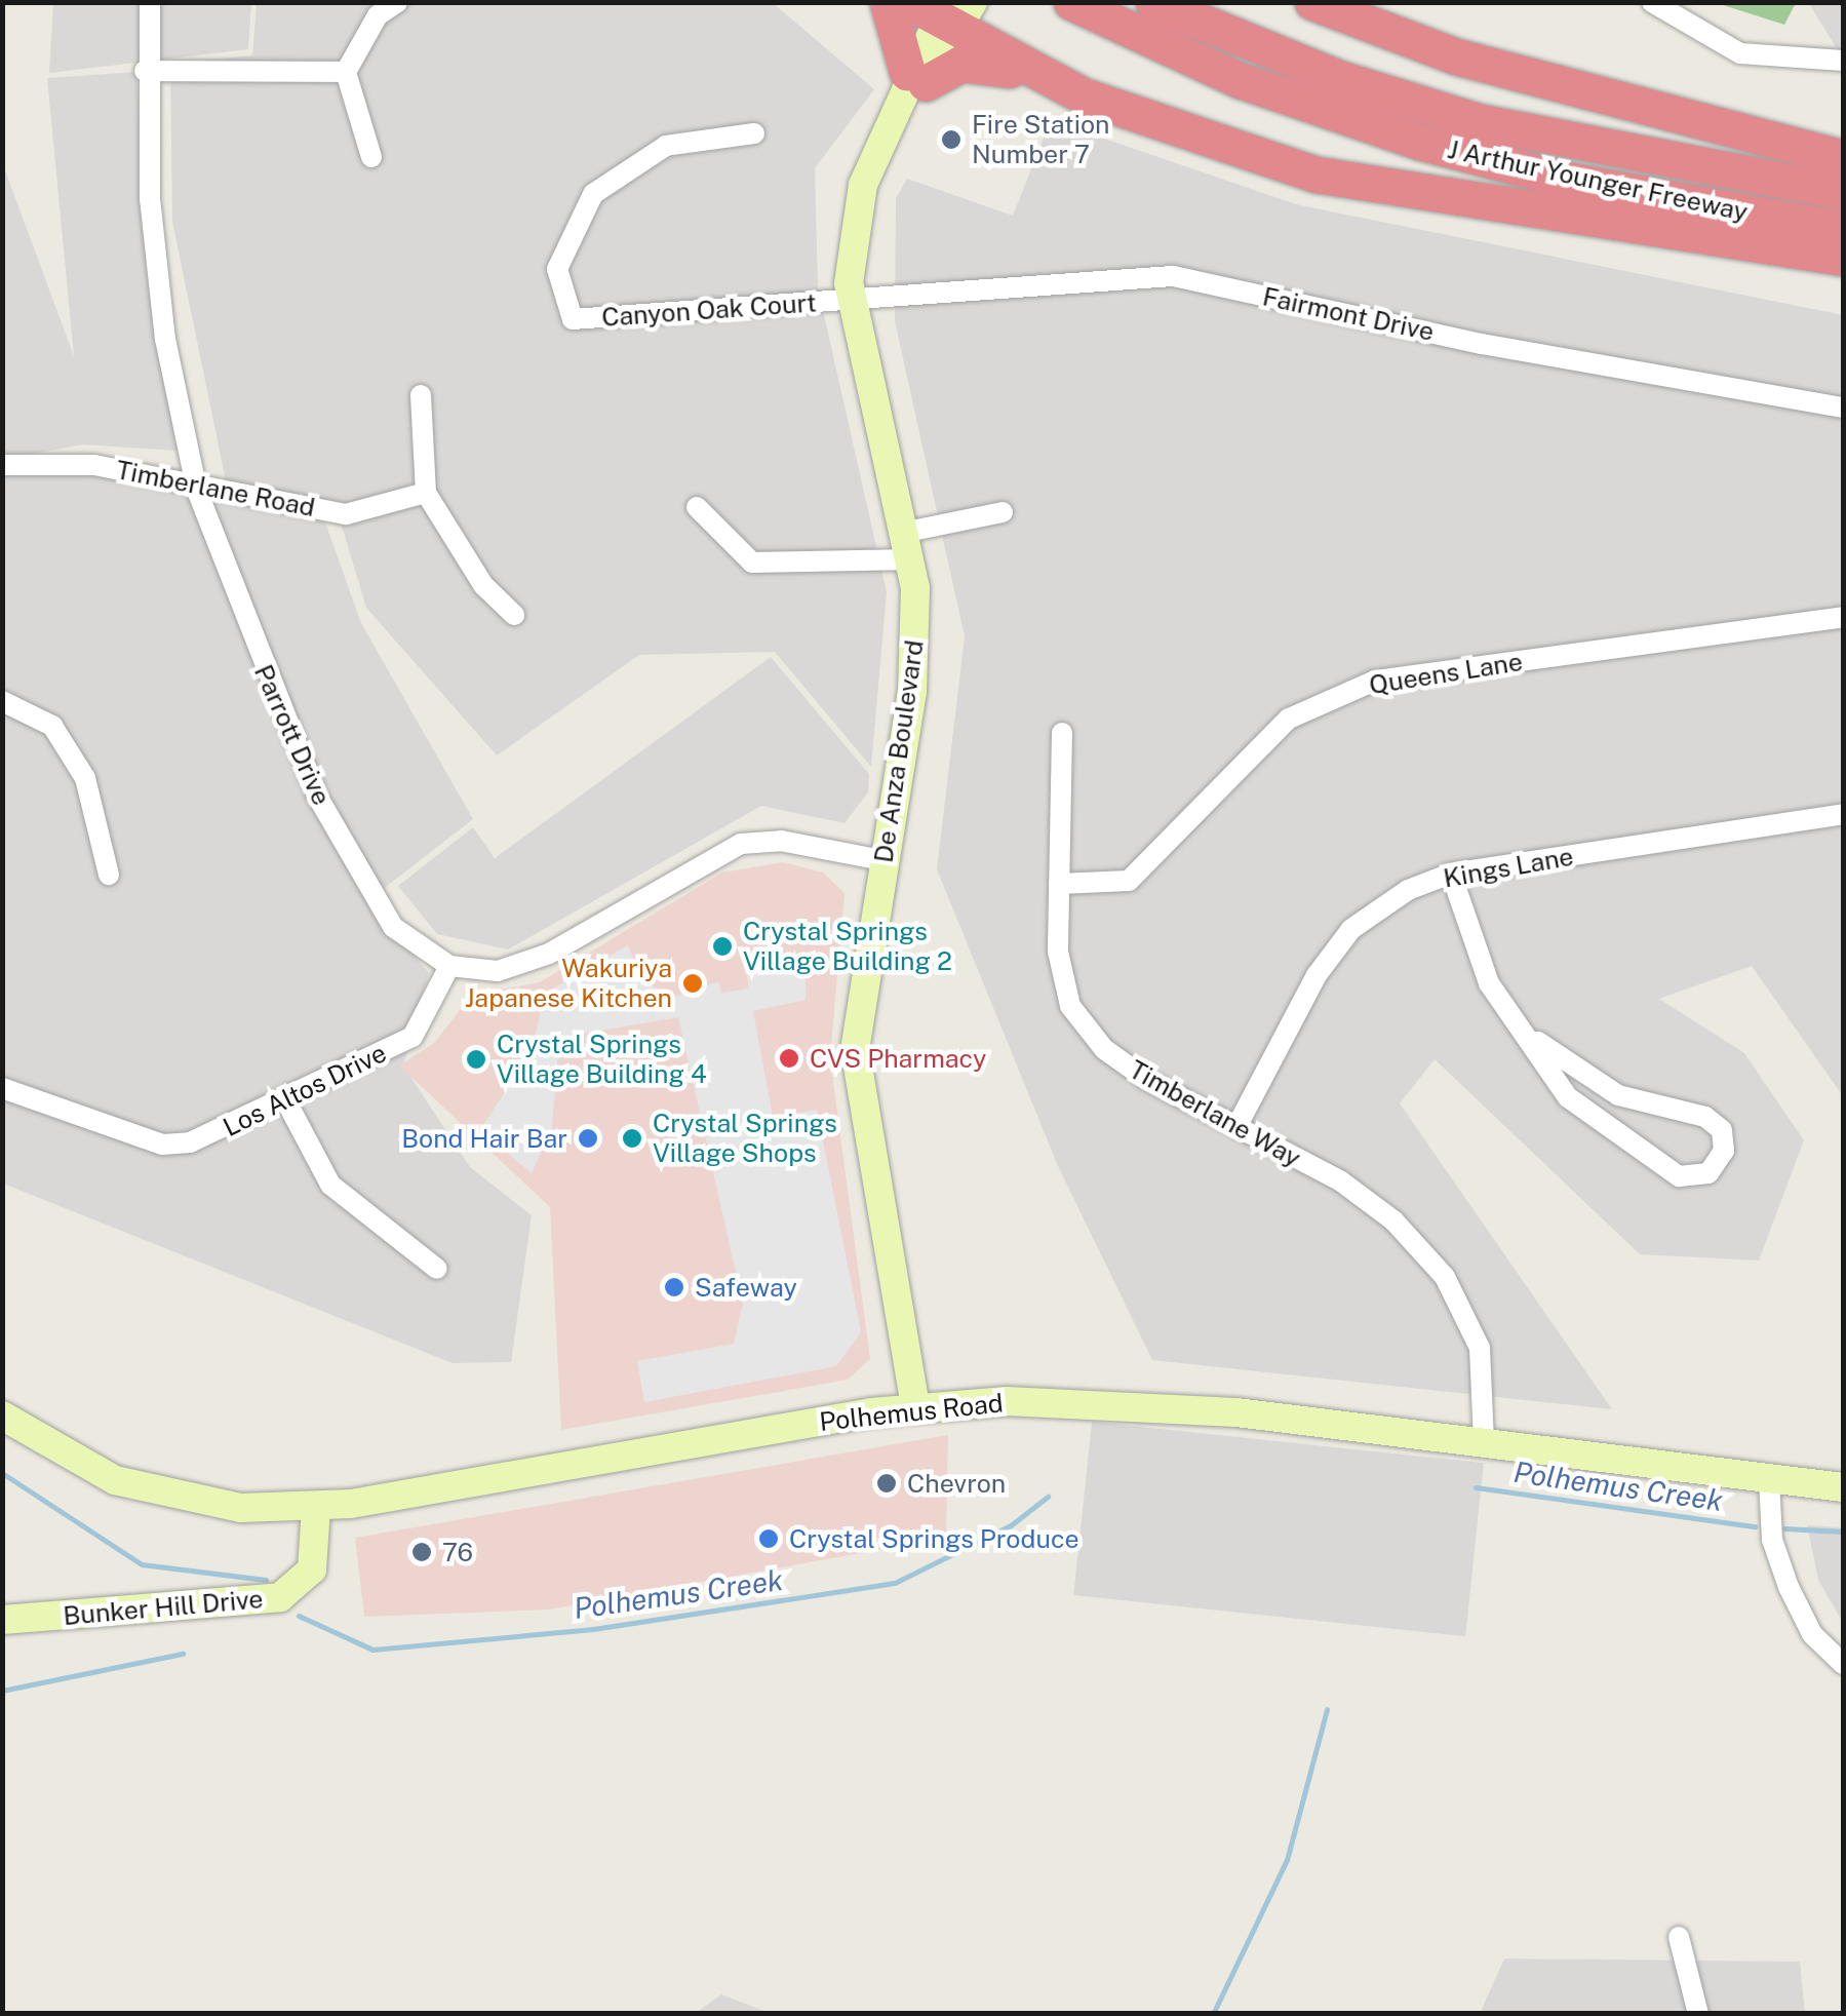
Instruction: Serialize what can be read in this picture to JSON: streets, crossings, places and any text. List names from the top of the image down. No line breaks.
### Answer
{"streets":{"highway":["J Arthur Younger Freeway"],"main road":["De Anza Boulevard","Polhemus Road","Bunker Hill Drive"],"street":["Canyon Oak Court","Fairmont Drive","Timberlane Road","Queens Lane","Parrott Drive","Kings Lane","Los Altos Drive","Timberlane Way"]},"crossings":[["Canyon Oak Court","Fairmont Drive"],["Canyon Oak Court","De Anza Boulevard"],["Fairmont Drive","De Anza Boulevard"],["Timberlane Road","Parrott Drive"],["Queens Lane","Timberlane Way"],["Parrott Drive","De Anza Boulevard"],["Parrott Drive","Los Altos Drive"],["De Anza Boulevard","Polhemus Road"],["Kings Lane","Timberlane Way"],["Timberlane Way","Polhemus Road"],["Polhemus Road","Bunker Hill Drive"]],"water":["Polhemus Creek"],"places":["Fire Station Number 7","Crystal Springs Village Building 2","Wakuriya Japanese Kitchen","CVS Pharmacy","Crystal Springs Village Building 4","Bond Hair Bar","Crystal Springs Village Shops","Safeway","Chevron","Crystal Springs Produce","76"]}
